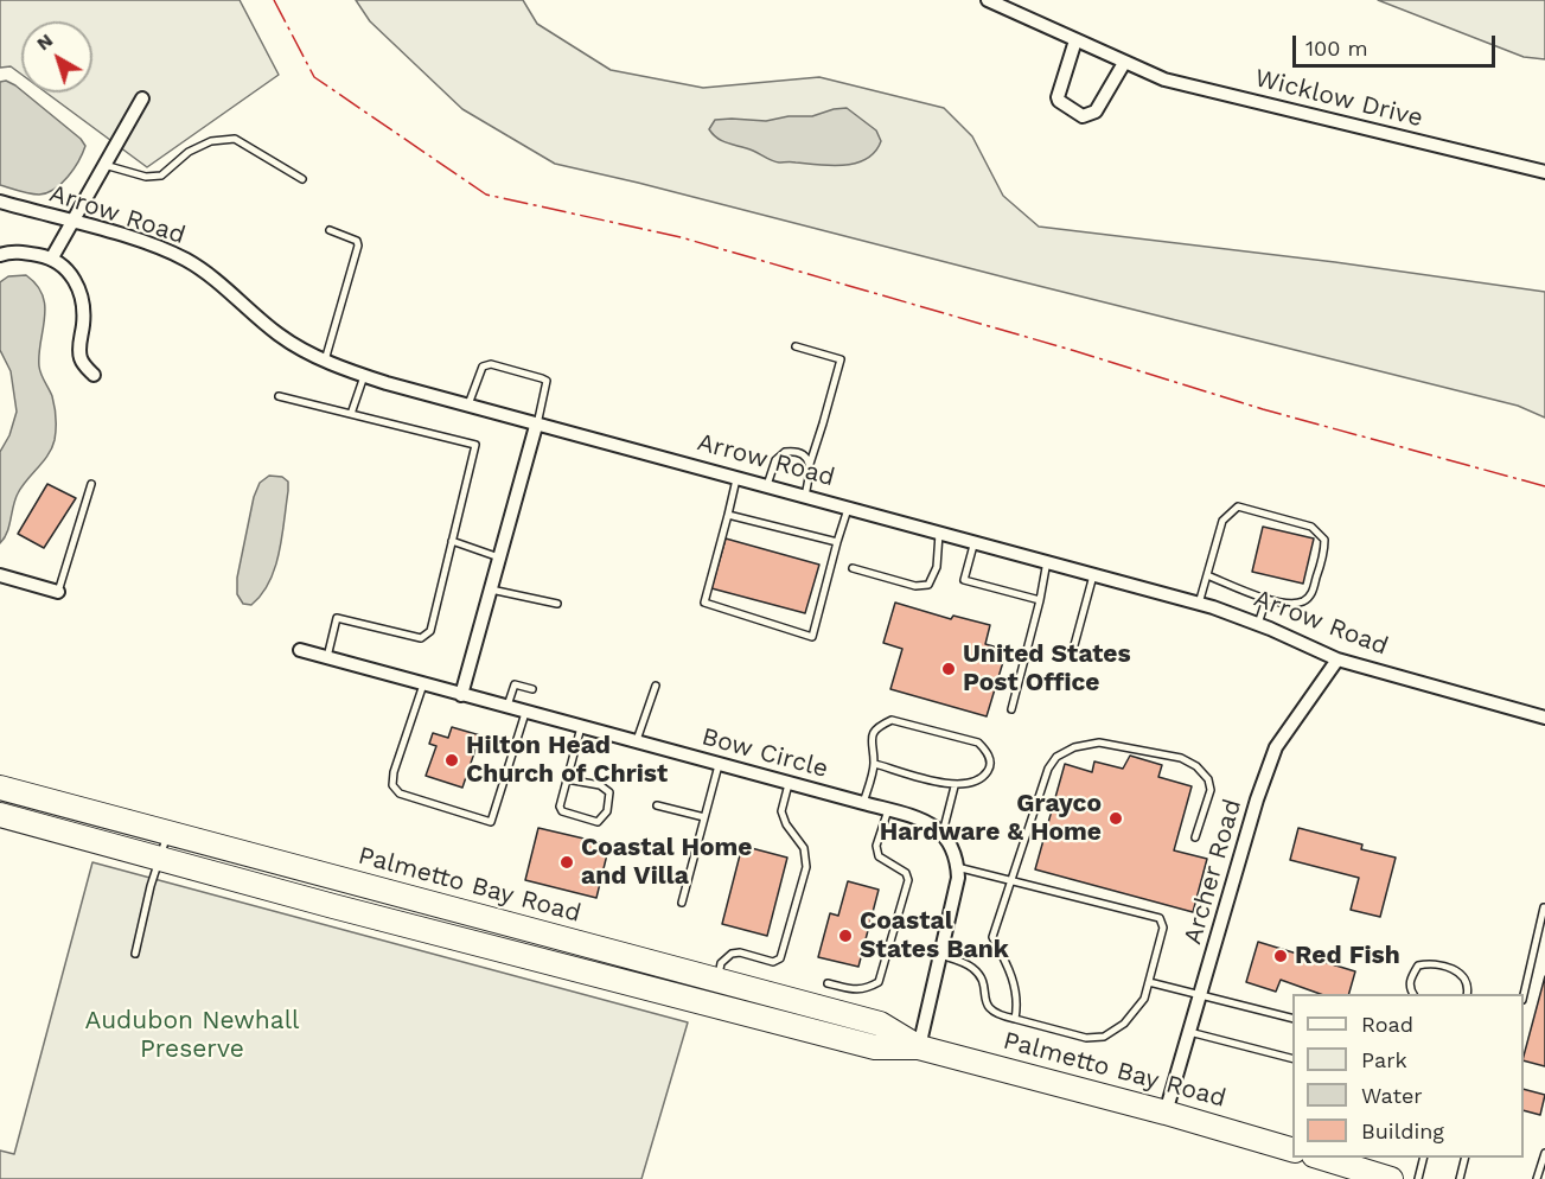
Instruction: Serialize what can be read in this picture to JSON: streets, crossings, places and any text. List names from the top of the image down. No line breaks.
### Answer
{"streets":{"highway":["Palmetto Bay Road"],"street":["Wicklow Drive","Arrow Road","Bow Circle","Archer Road"]},"crossings":[["Arrow Road","Archer Road"],["Archer Road","Palmetto Bay Road"]],"parks":["Audubon Newhall Preserve"],"places":["United States Post Office","Hilton Head Church of Christ","Grayco Hardware & Home","Coastal Home and Villa","Coastal States Bank","Red Fish"],"legend":["Road","Park","Water","Building"],"scale_bar":"100 m","north":"top left"}
